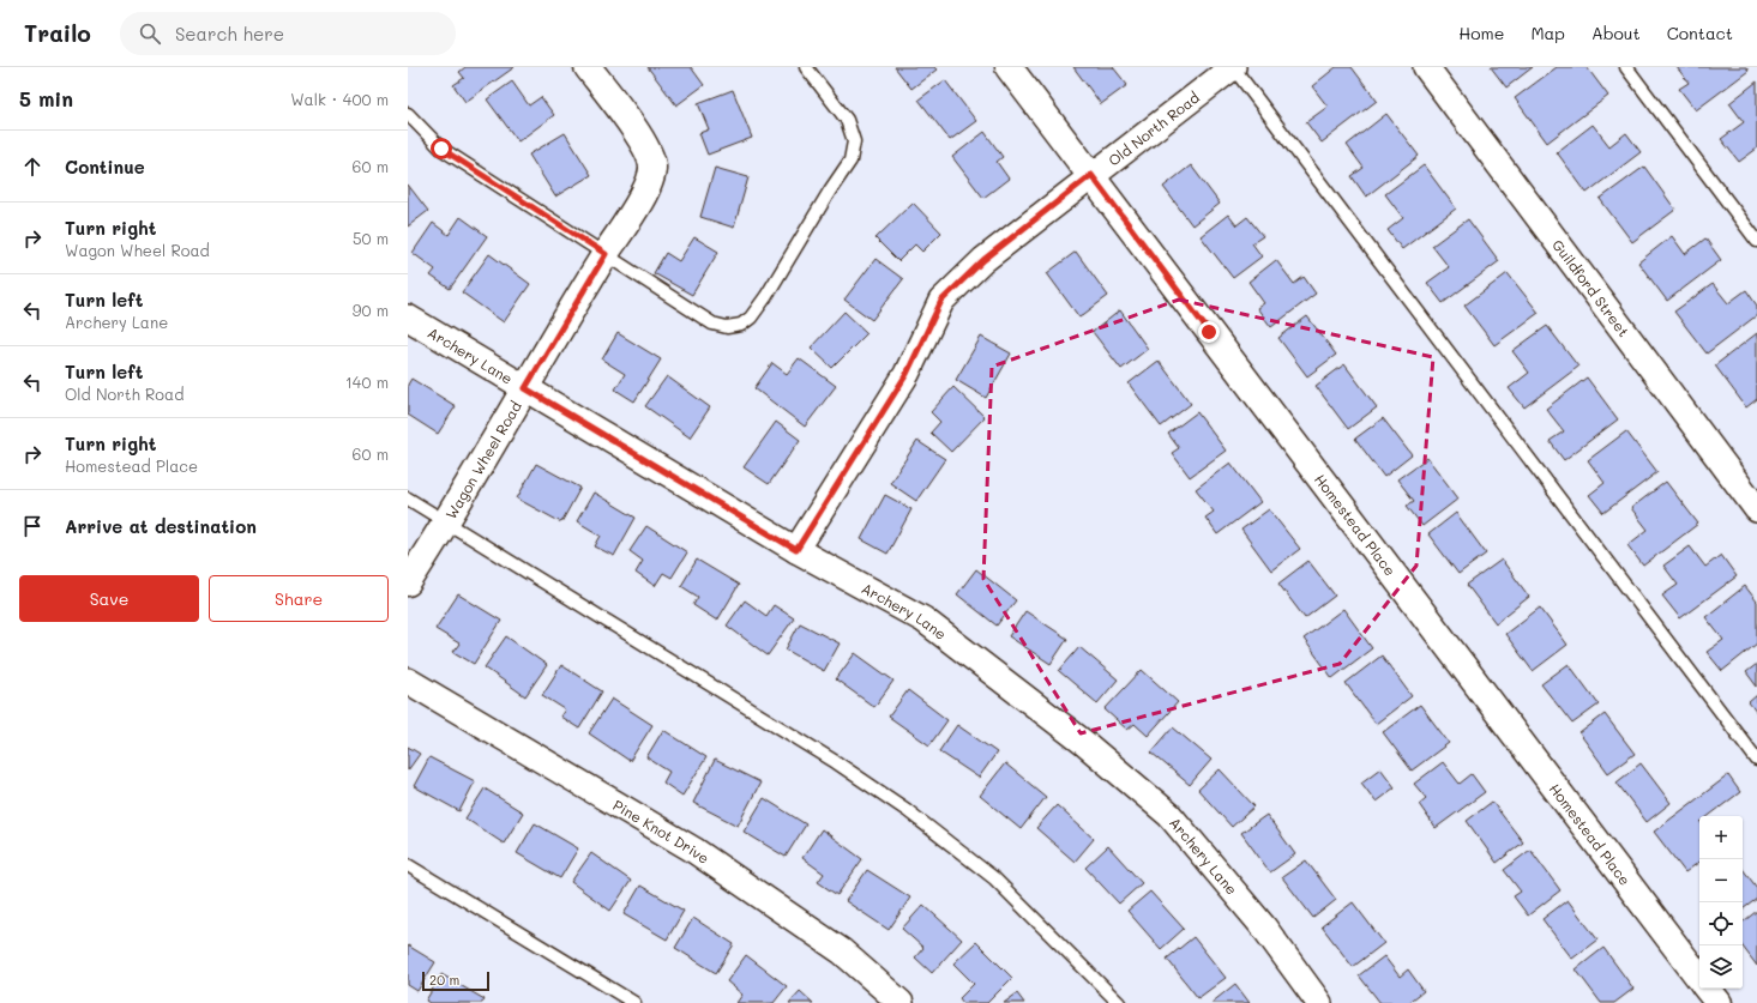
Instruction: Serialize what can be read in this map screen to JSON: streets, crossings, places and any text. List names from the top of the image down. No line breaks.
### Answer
{"streets":{"street":["Old North Road","Guildford Street","Archery Lane","Wagon Wheel Road","Homestead Place","Pine Knot Drive"]},"crossings":[["Old North Road","Archery Lane"],["Old North Road","Homestead Place"],["Archery Lane","Wagon Wheel Road"]],"scale_bar":"20 m","page":{"header":"Trailo","search":"Search here","nav":["Home","Map","About","Contact"],"heading":["5 min","Walk · 400 m"],"list":[["Continue","60 m"],["Turn right","Wagon Wheel Road","50 m"],["Turn left","Archery Lane","90 m"],["Turn left","Old North Road","140 m"],["Turn right","Homestead Place","60 m"],"Arrive at destination"],"buttons":["Save","Share"],"map_buttons":["+","−"],"scale":"20 m"}}
